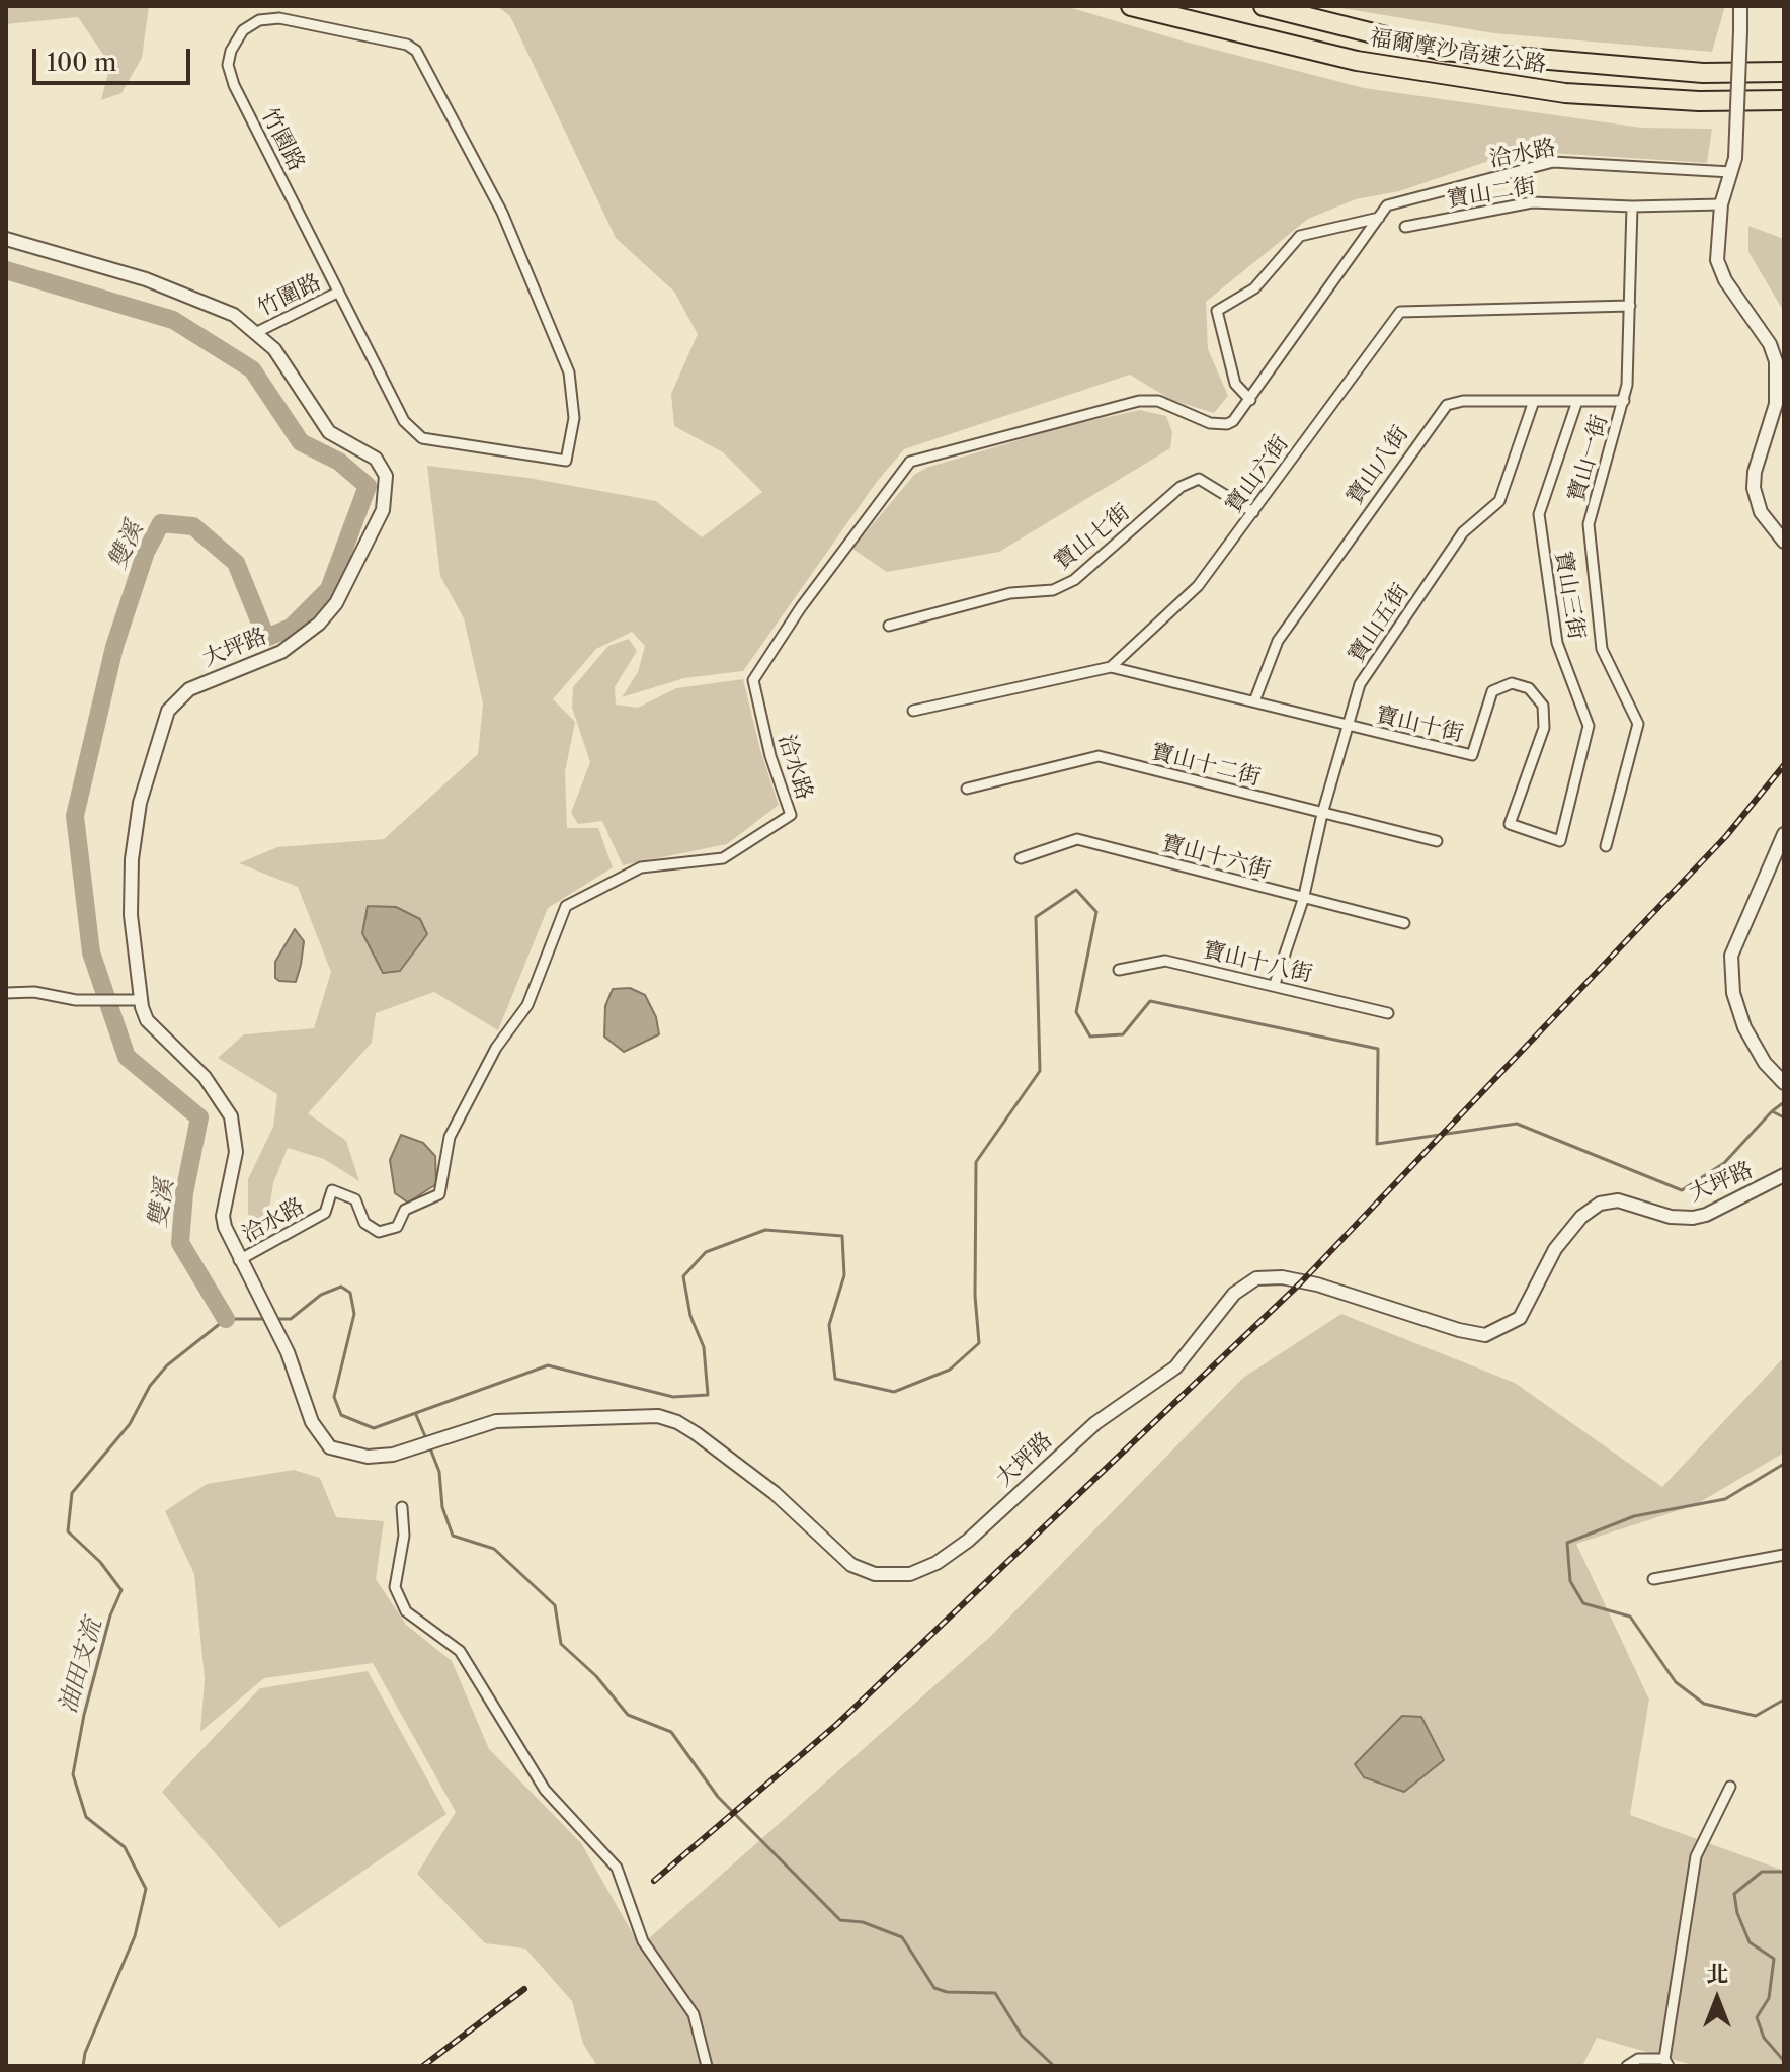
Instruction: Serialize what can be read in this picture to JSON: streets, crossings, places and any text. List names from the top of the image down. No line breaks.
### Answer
{"streets":{"highway":["福爾摩沙高速公路"],"street":["竹園路","洽水路","寶山二街","竹圍路","寶山一街","寶山八街","寶山六街","寶山七街","寶山三街","寶山五街","大坪路","寶山十街","寶山十二街","寶山十六街","寶山十八街"]},"crossings":[["竹園路","竹圍路"],["洽水路","大坪路"],["寶山二街","寶山一街"],["竹圍路","大坪路"],["寶山一街","寶山八街"],["寶山一街","寶山六街"],["寶山八街","寶山三街"],["寶山八街","寶山五街"],["寶山八街","寶山十街"],["寶山六街","寶山七街"],["寶山六街","寶山十街"],["寶山三街","寶山十街"],["寶山五街","寶山十街"],["寶山五街","寶山十二街"],["寶山五街","寶山十六街"],["寶山五街","寶山十八街"]],"water":["雙溪","油田支流"],"scale_bar":"100 m","north":"top"}
